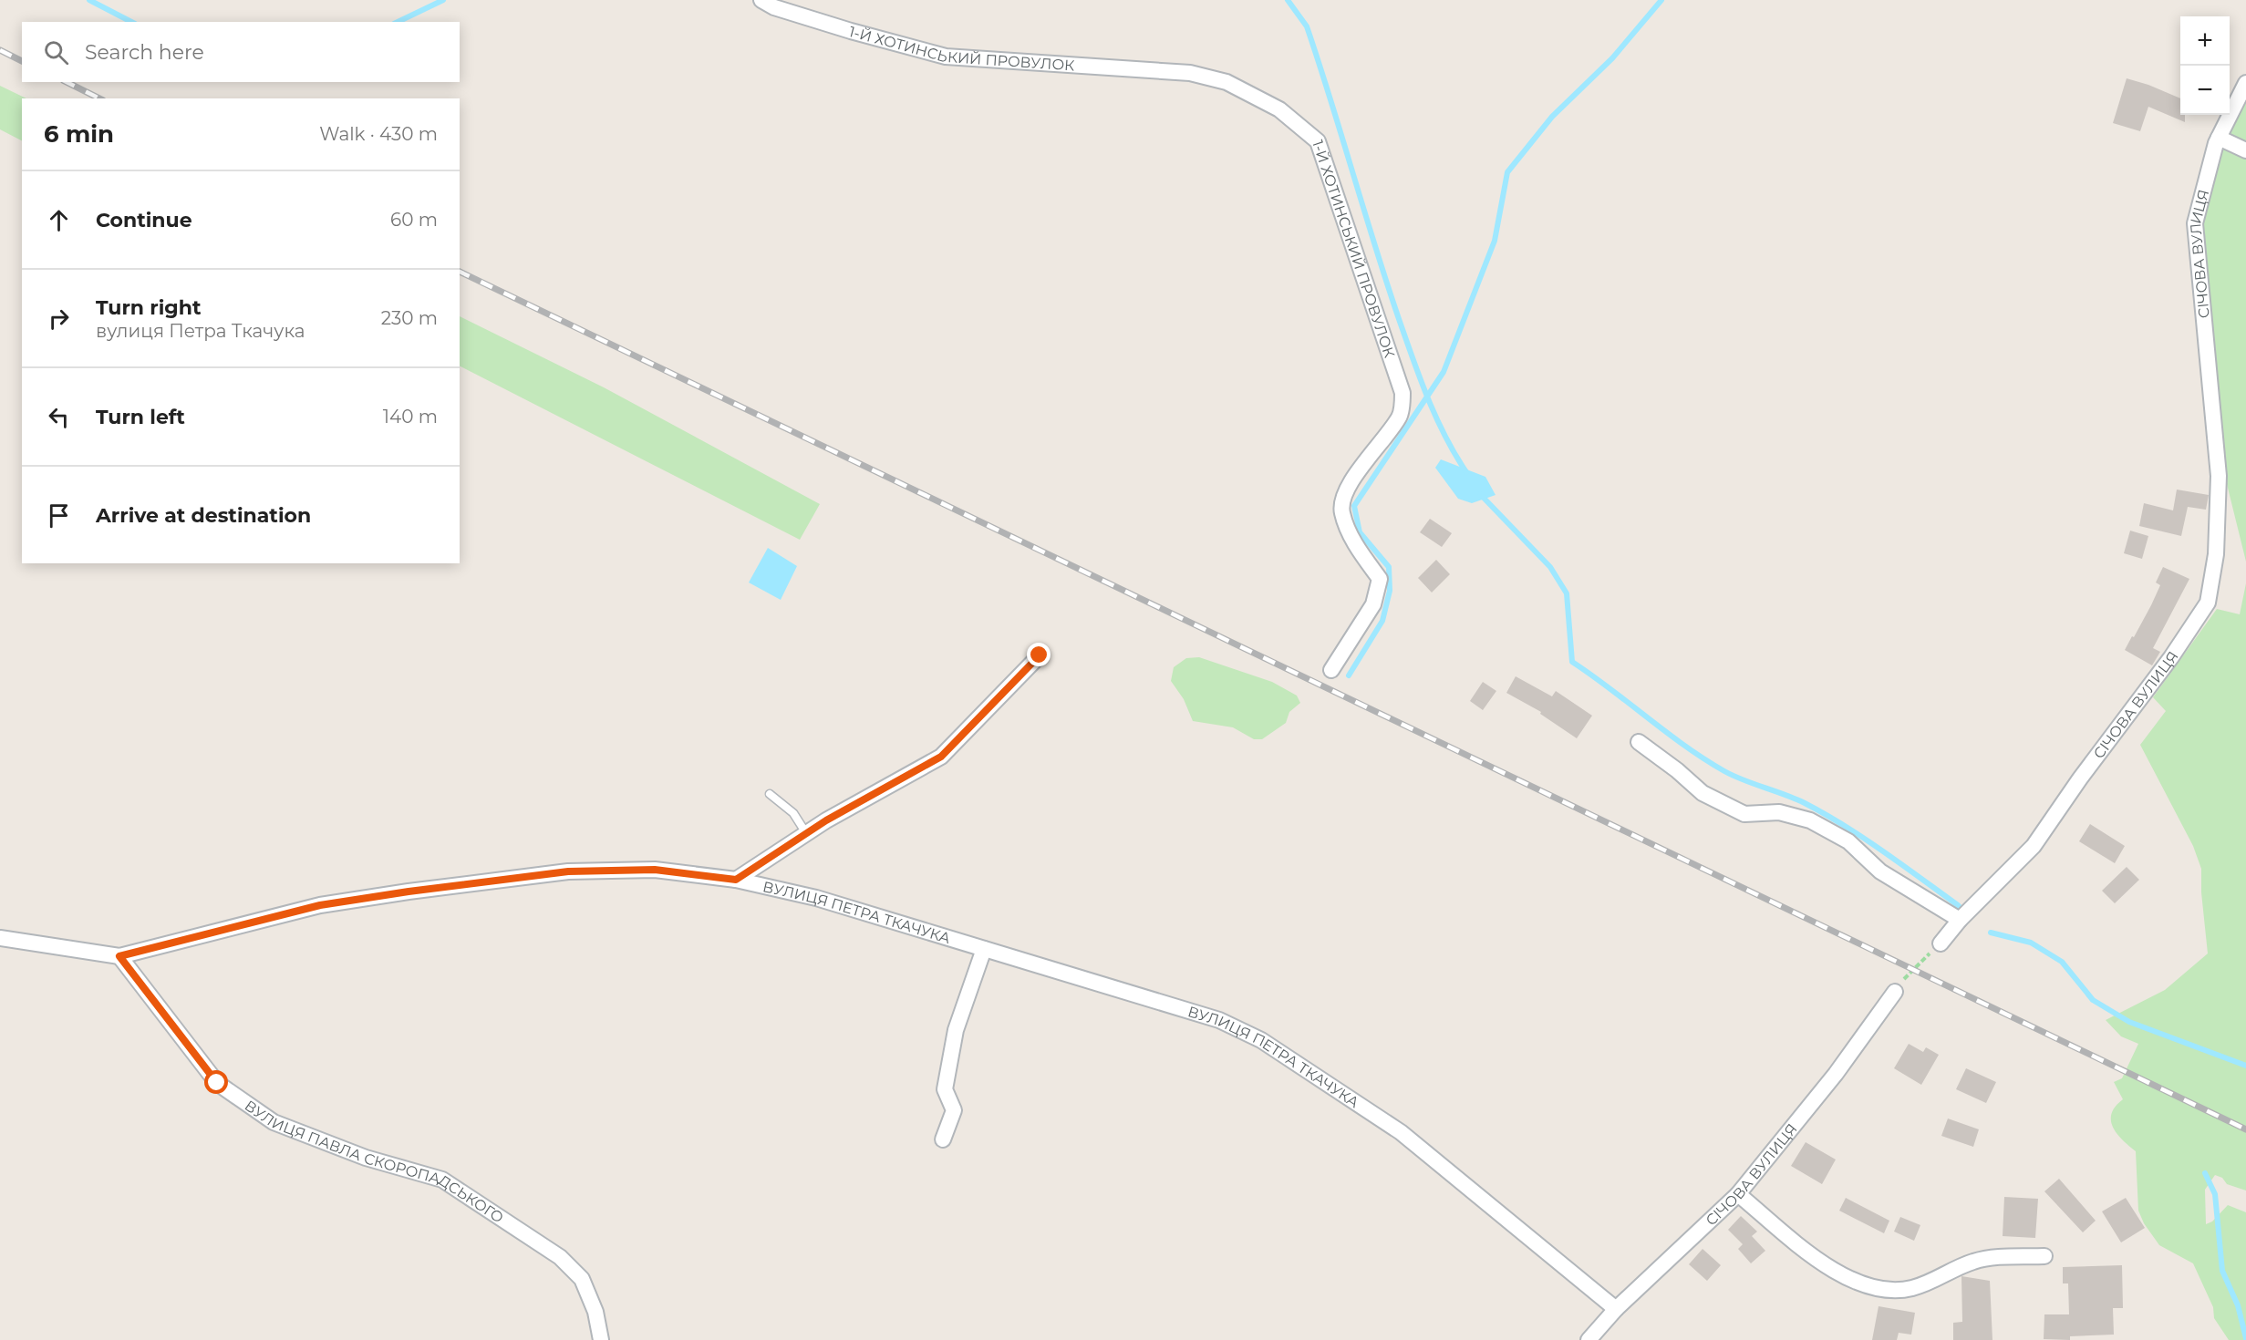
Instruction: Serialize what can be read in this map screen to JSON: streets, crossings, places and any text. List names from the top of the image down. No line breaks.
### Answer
{"streets":{"street":["1-Й ХОТИНСЬКИЙ ПРОВУЛОК","СІЧОВА ВУЛИЦЯ","ВУЛИЦЯ ПЕТРА ТКАЧУКА","ВУЛИЦЯ ПАВЛА СКОРОПАДСЬКОГО"]},"crossings":[["СІЧОВА ВУЛИЦЯ","ВУЛИЦЯ ПЕТРА ТКАЧУКА"],["ВУЛИЦЯ ПЕТРА ТКАЧУКА","ВУЛИЦЯ ПАВЛА СКОРОПАДСЬКОГО"]],"page":{"map_buttons":["+","−"],"search":"Search here","heading":["6 min","Walk · 430 m"],"list":[["Continue","60 m"],["Turn right","вулиця Петра Ткачука","230 m"],["Turn left","140 m"],"Arrive at destination"]}}
